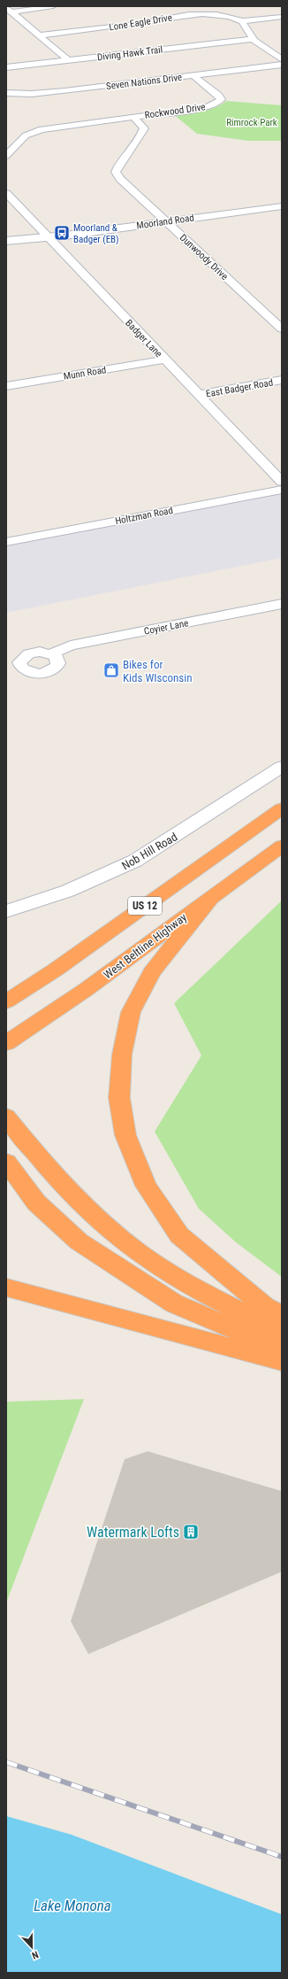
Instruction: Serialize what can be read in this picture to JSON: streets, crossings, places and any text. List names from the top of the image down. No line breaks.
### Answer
{"streets":{"highway":["US 12","West Beltline Highway"],"street":["Lone Eagle Drive","Diving Hawk Trail","Seven Nations Drive","Rockwood Drive","Moorland Road","Dunwoody Drive","Badger Lane","Munn Road","East Badger Road","Holtzman Road","Coyier Lane","Nob Hill Road"]},"crossings":[["Seven Nations Drive","Rockwood Drive"],["Rockwood Drive","Dunwoody Drive"],["Moorland Road","Dunwoody Drive"],["Moorland Road","Badger Lane"],["Badger Lane","Munn Road"],["Badger Lane","East Badger Road"]],"water":["Lake Monona"],"parks":["Rimrock Park"],"places":{"bus stop":["Moorland & Badger (EB)"],"shop":["Bikes for Kids WIsconsin"],"building":["Watermark Lofts"]},"north":"bottom"}
